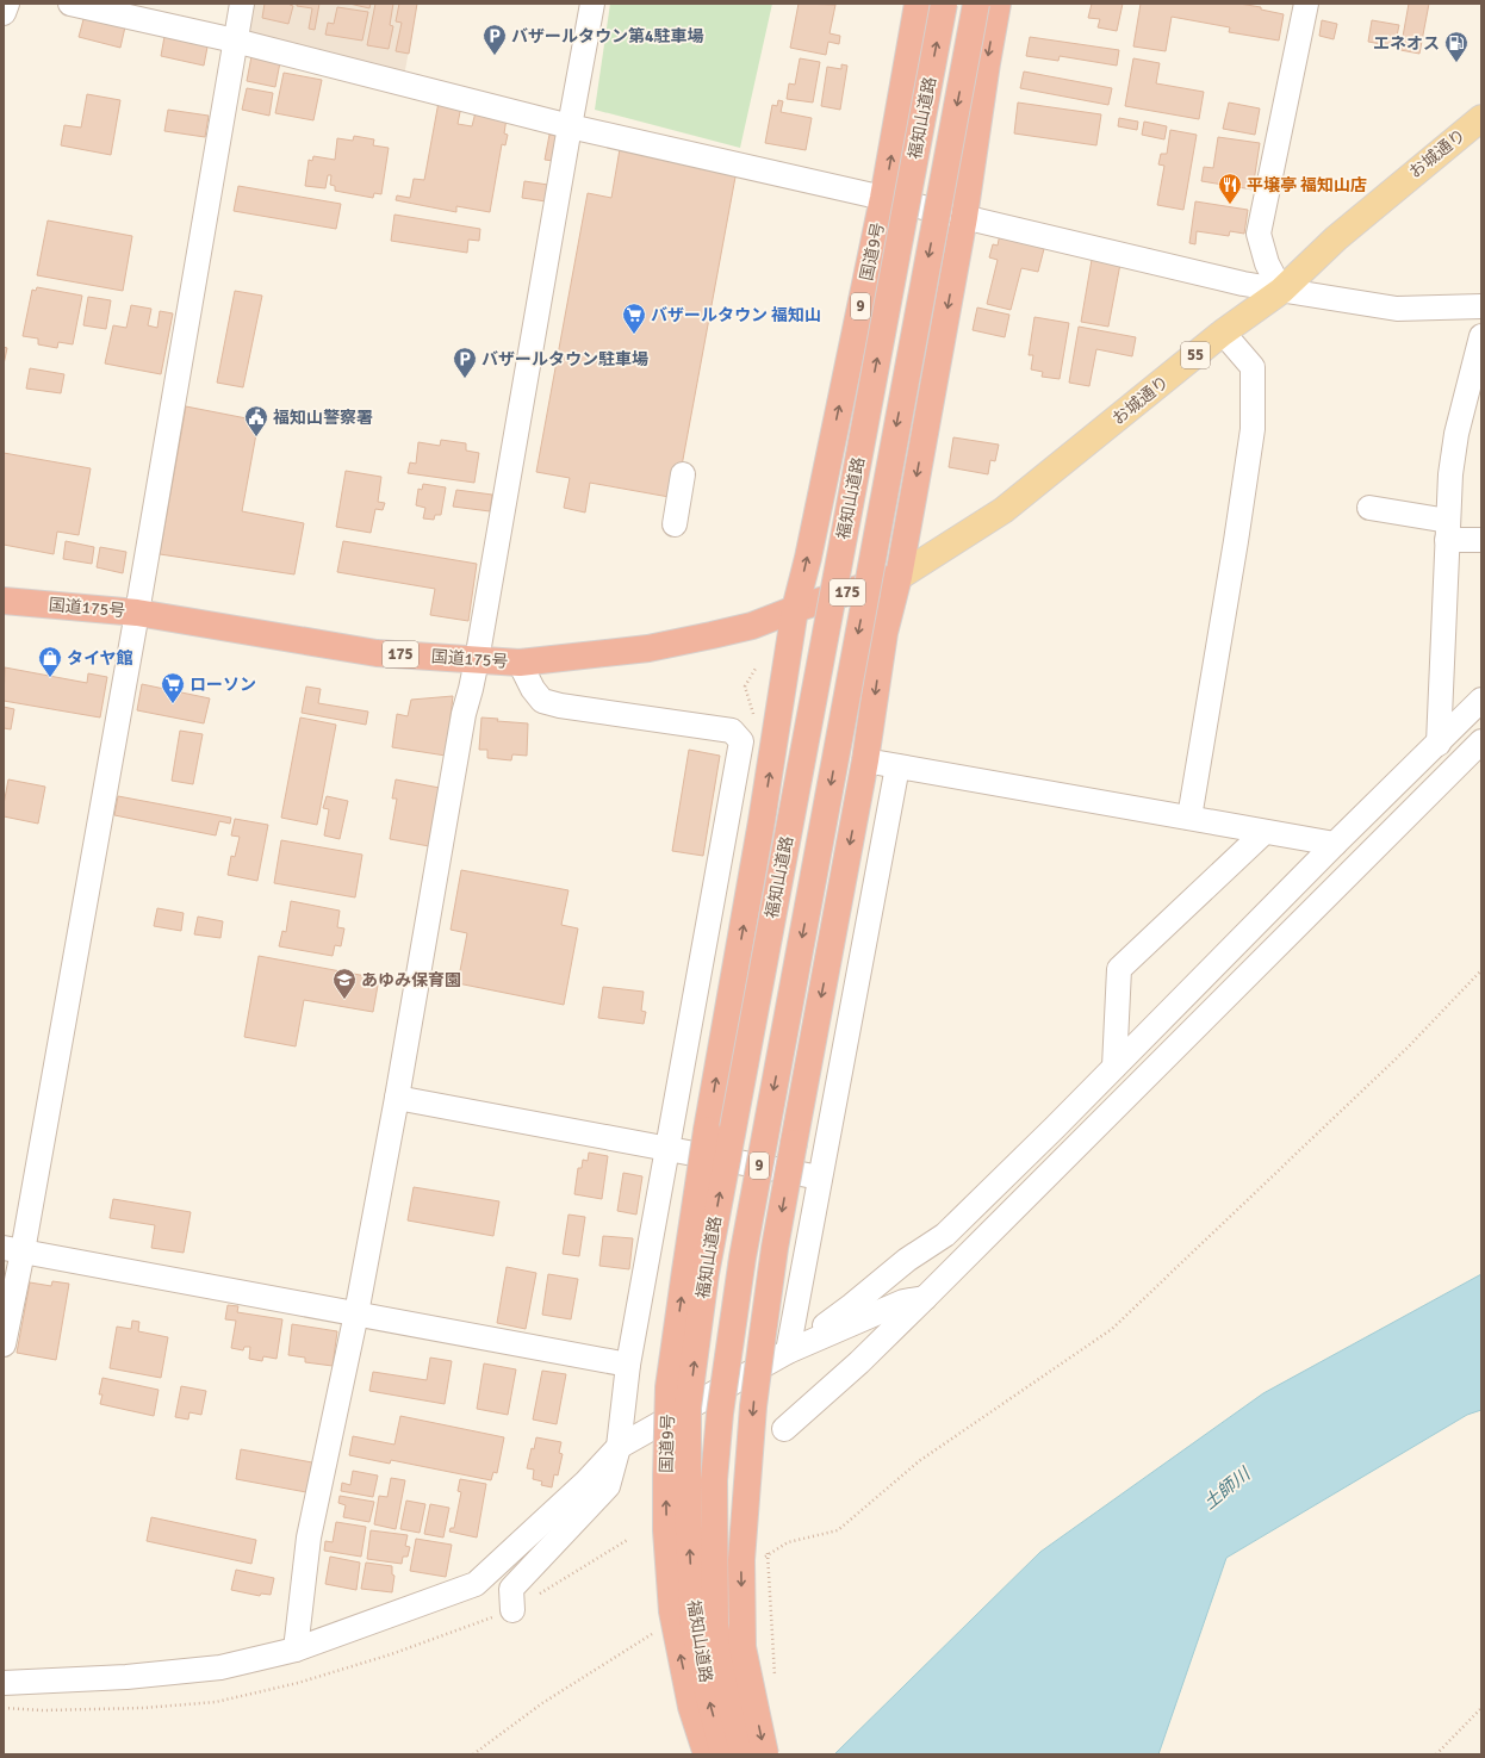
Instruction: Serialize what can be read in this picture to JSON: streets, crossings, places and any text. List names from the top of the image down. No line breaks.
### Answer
{"streets":{"highway":["福知山道路","国道9号","9","175","国道175号"],"main road":["お城通り","55"]},"crossings":[["お城通り","9"],["お城通り","国道175号"],["国道9号","国道175号"],["9","国道175号"]],"water":["土師川"],"places":{"parking":["バザールタウン第4駐車場","バザールタウン駐車場"],"fuel station":["エネオス"],"restaurant":["平壌亭 福知山店"],"supermarket":["バザールタウン 福知山","ローソン"],"public building":["福知山警察署"],"shop":["タイヤ館"],"school or university":["あゆみ保育園"]}}
